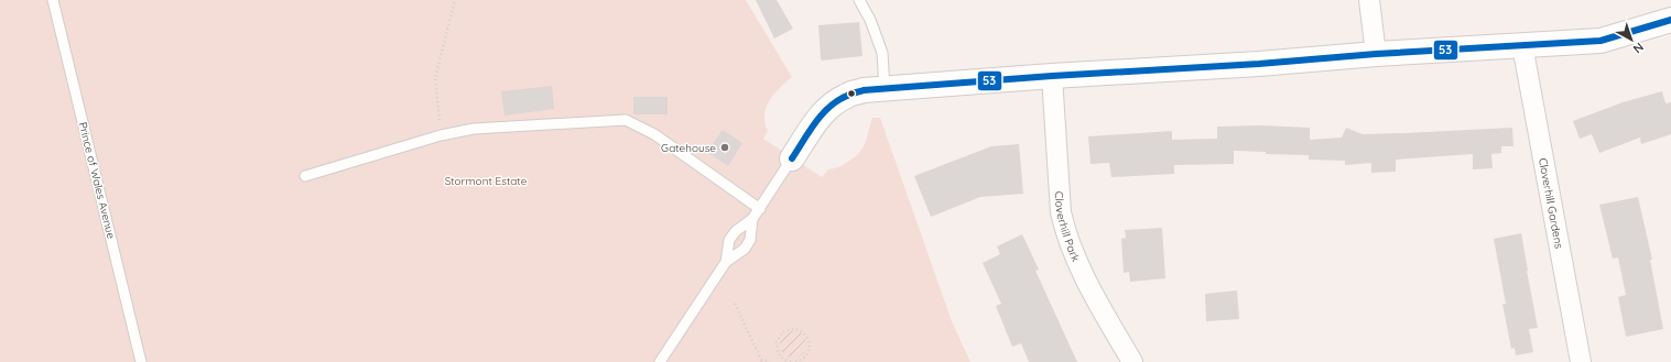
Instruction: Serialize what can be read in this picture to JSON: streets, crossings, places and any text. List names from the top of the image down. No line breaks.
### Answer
{"streets":{"street":["Cloverhill Gardens","Cloverhill Park"],"lane":["Prince of Wales Avenue"]},"parks":["Stormont Estate"],"places":["Gatehouse"],"lines":["transit line 53"],"north":"bottom right"}
